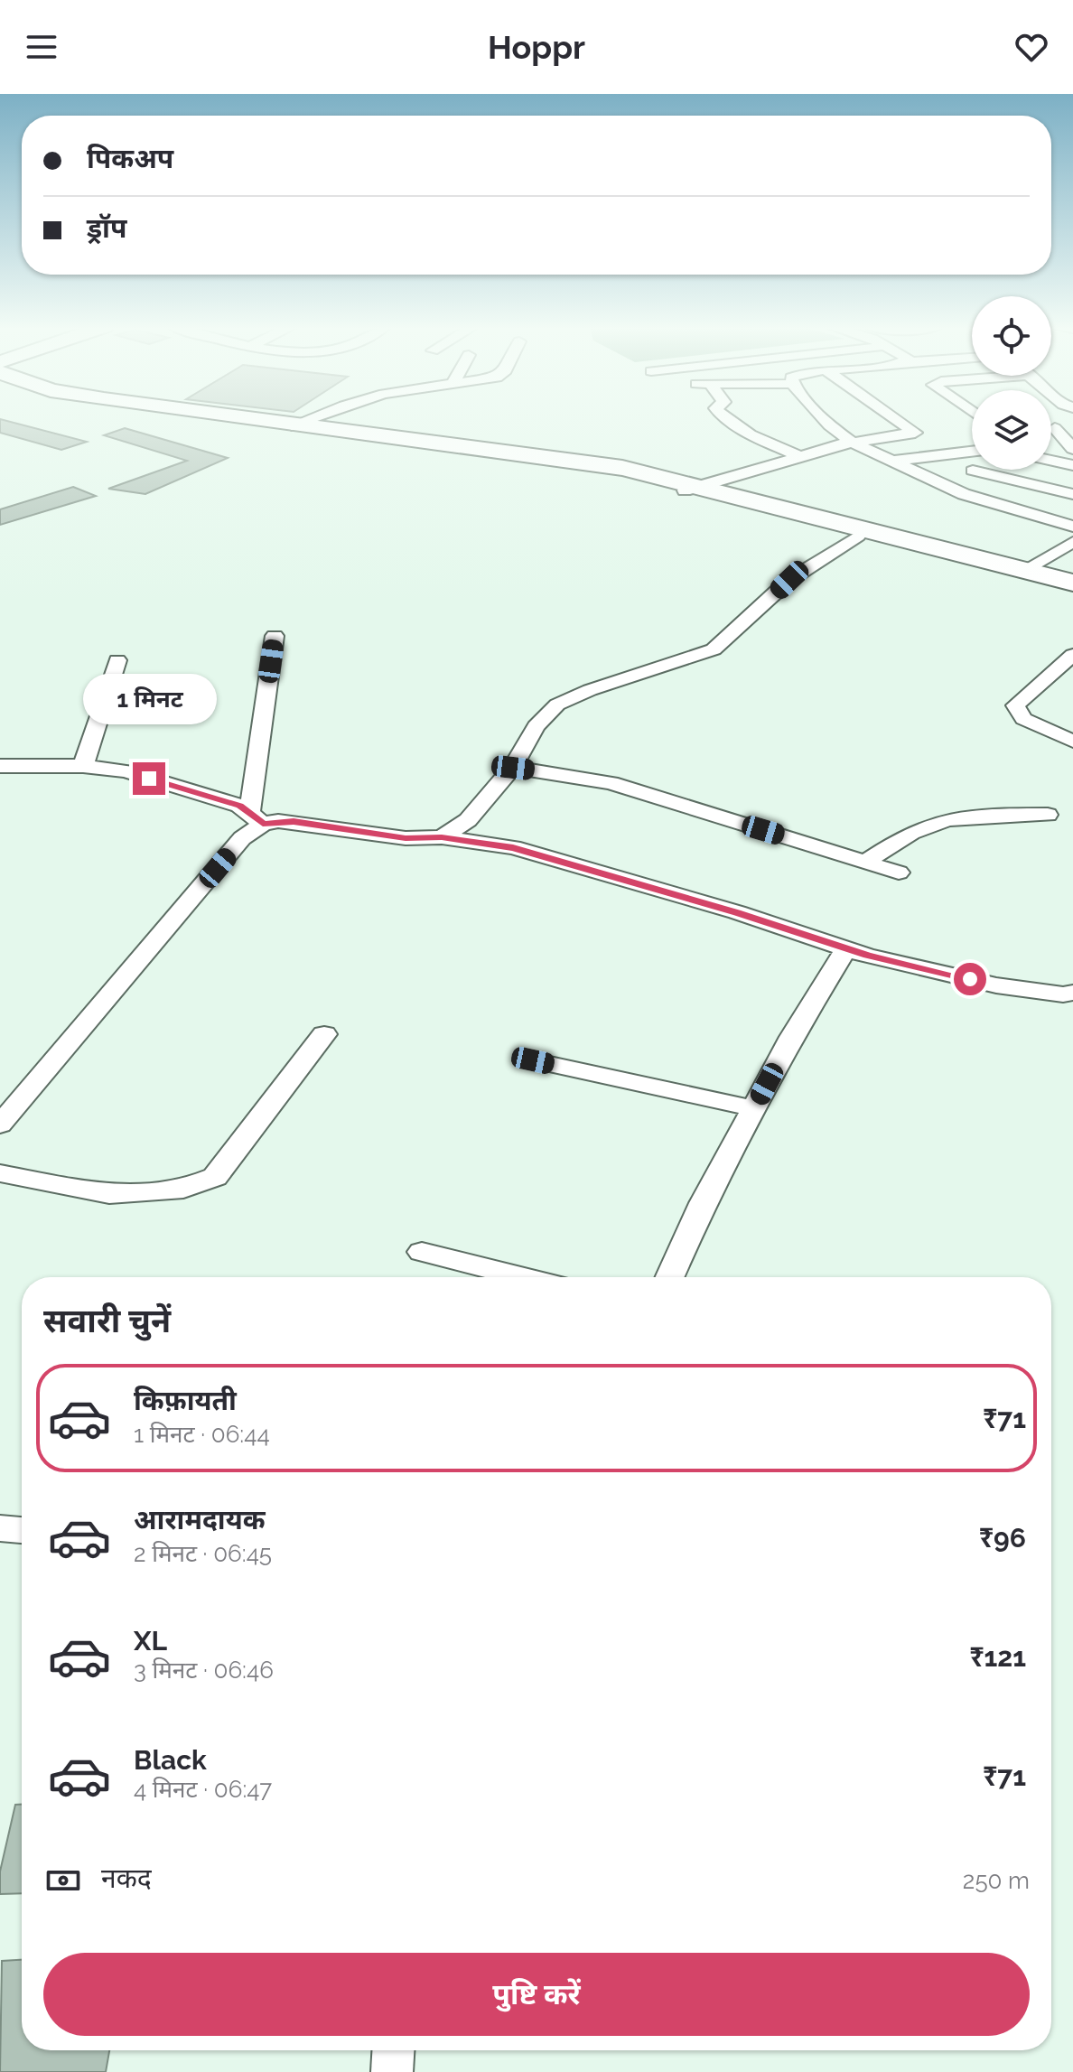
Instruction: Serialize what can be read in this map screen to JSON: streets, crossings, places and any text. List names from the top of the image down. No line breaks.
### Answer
{"page":{"header":"Hoppr","banner":["पिकअप","ड्रॉप"],"bubble":"1 मिनट","heading":"सवारी चुनें","list":[{"name":"किफ़ायती","note":"1 मिनट · 06:44","value":"₹71"},{"name":"आरामदायक","note":"2 मिनट · 06:45","value":"₹96"},{"name":"XL","note":"3 मिनट · 06:46","value":"₹121"},{"name":"Black","note":"4 मिनट · 06:47","value":"₹71"}],"pay":["नकद","250 m"],"buttons":"पुष्टि करें"}}
